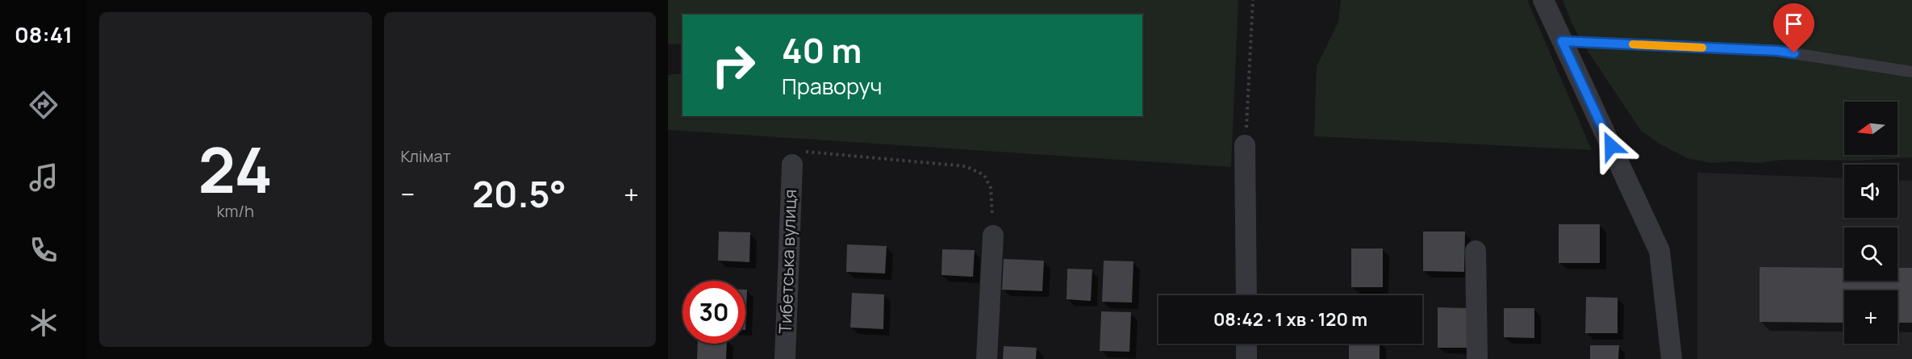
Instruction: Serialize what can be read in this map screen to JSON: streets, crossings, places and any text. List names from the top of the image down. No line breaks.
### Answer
{"streets":{"street":["Тибетська вулиця"]},"north":"left","page":{"tabs":"08:41","tile":[["24","km/h"],"Клімат"],"turn":["40 m","Праворуч"],"map_buttons":"+","heat":["−","20.5°","+"],"limit":"30","trip":"08:42 · 1 хв · 120 m"}}
